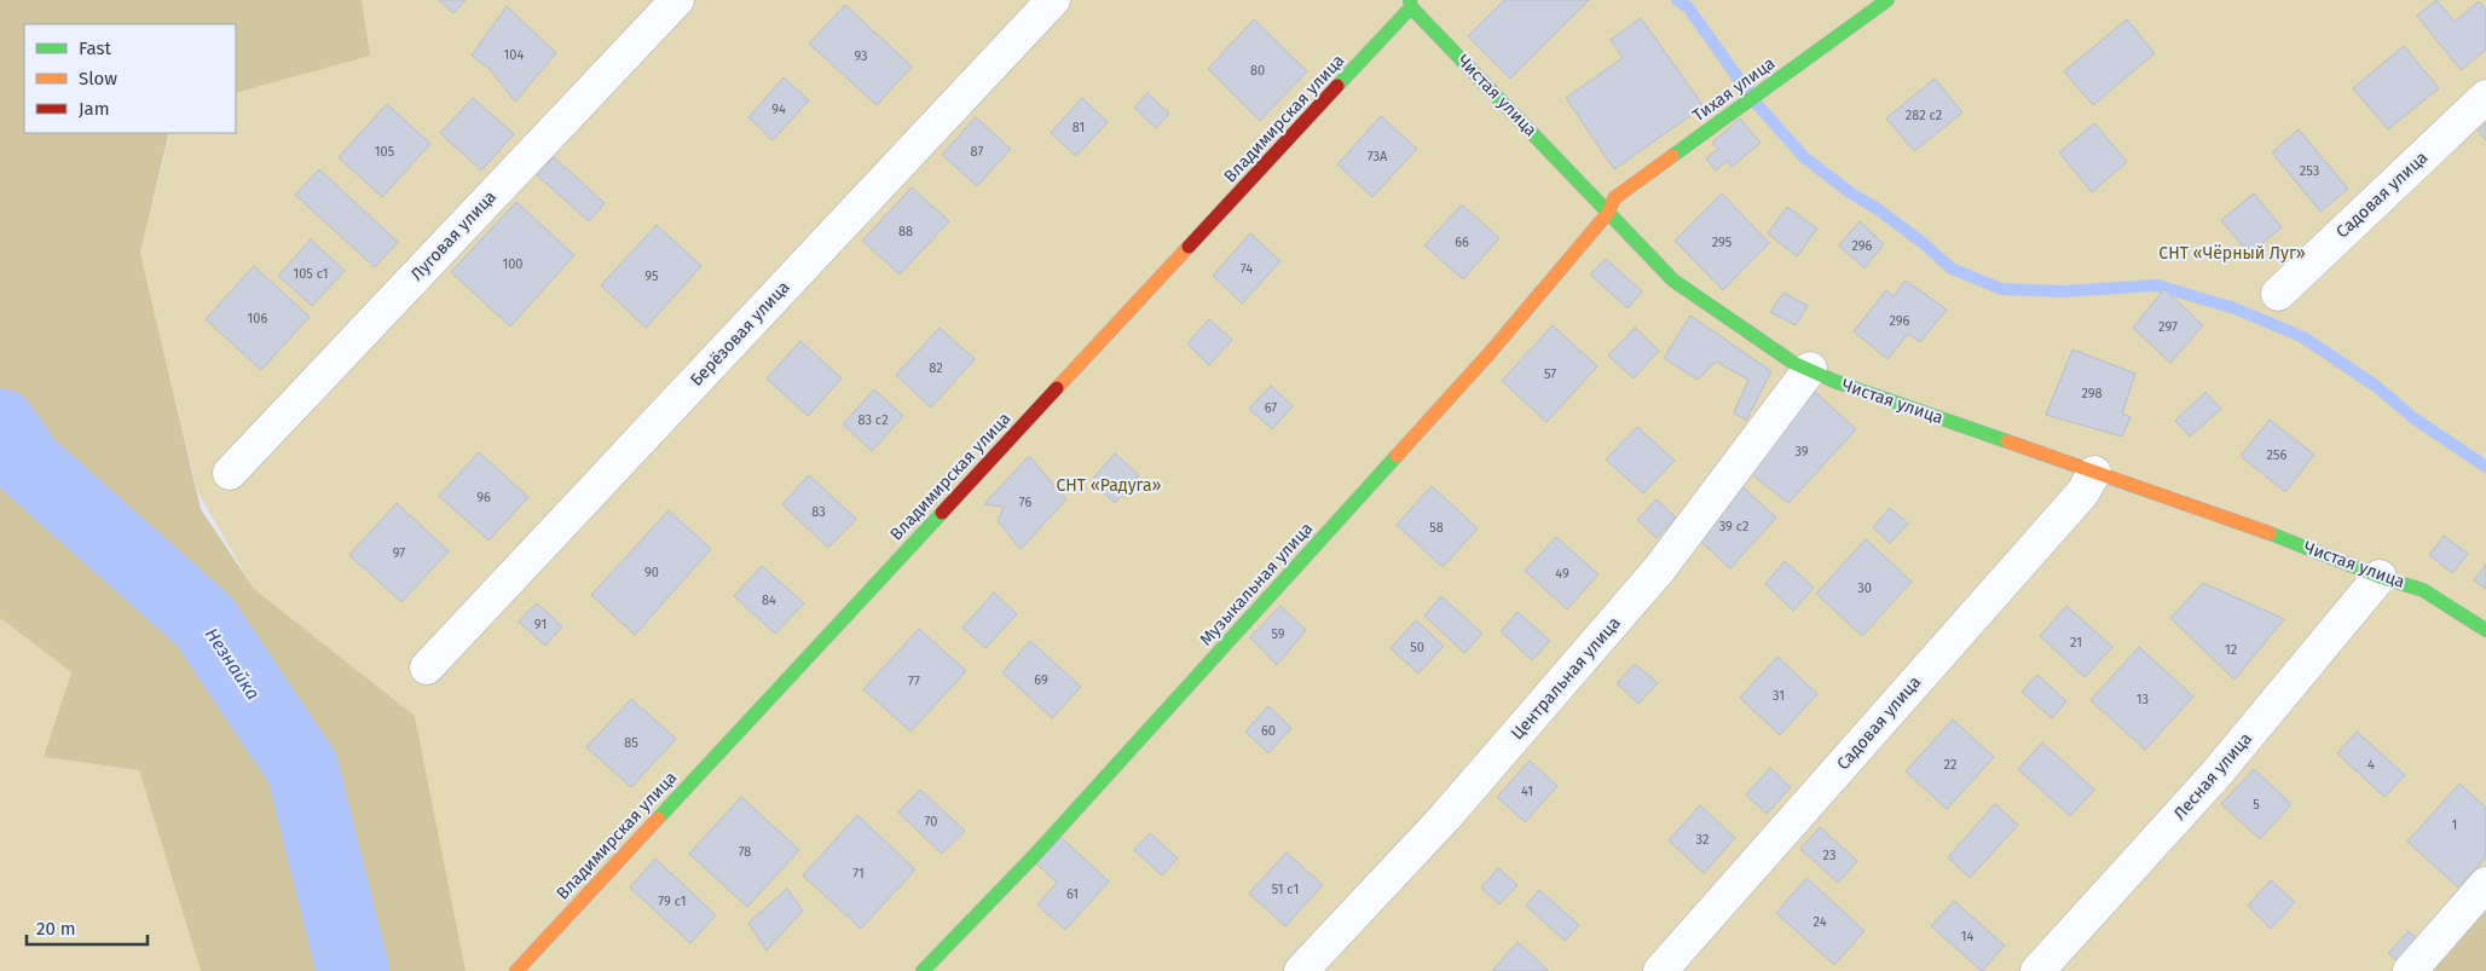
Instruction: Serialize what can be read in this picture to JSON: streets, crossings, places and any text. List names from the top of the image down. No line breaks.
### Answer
{"streets":{"street":["Тихая улица","Чистая улица","Владимирская улица","Садовая улица","Луговая улица","Берёзовая улица","Музыкальная улица","Центральная улица","Лесная улица"]},"crossings":[["Тихая улица","Чистая улица"],["Тихая улица","Музыкальная улица"],["Чистая улица","Владимирская улица"],["Чистая улица","Садовая улица"],["Чистая улица","Музыкальная улица"],["Чистая улица","Центральная улица"],["Чистая улица","Лесная улица"]],"water":["Незнайка"],"parks":["СНТ «Чёрный Луг»","СНТ «Радуга»"],"house_numbers":["104","93","80","94","282 с2","81","105","87","73А","253","88","66","295","296","100","74","105 с1","95","106","296","297","82","57","298","67","83 с2","39","256","96","76","83","39 с2","58","97","90","49","30","84","91","59","21","50","12","69","77","31","13","60","85","22","4","41","5","70","1","32","78","23","71","51 с1","61","79 с1","24","14"],"legend":["Fast","Slow","Jam"],"scale_bar":"20 m"}
